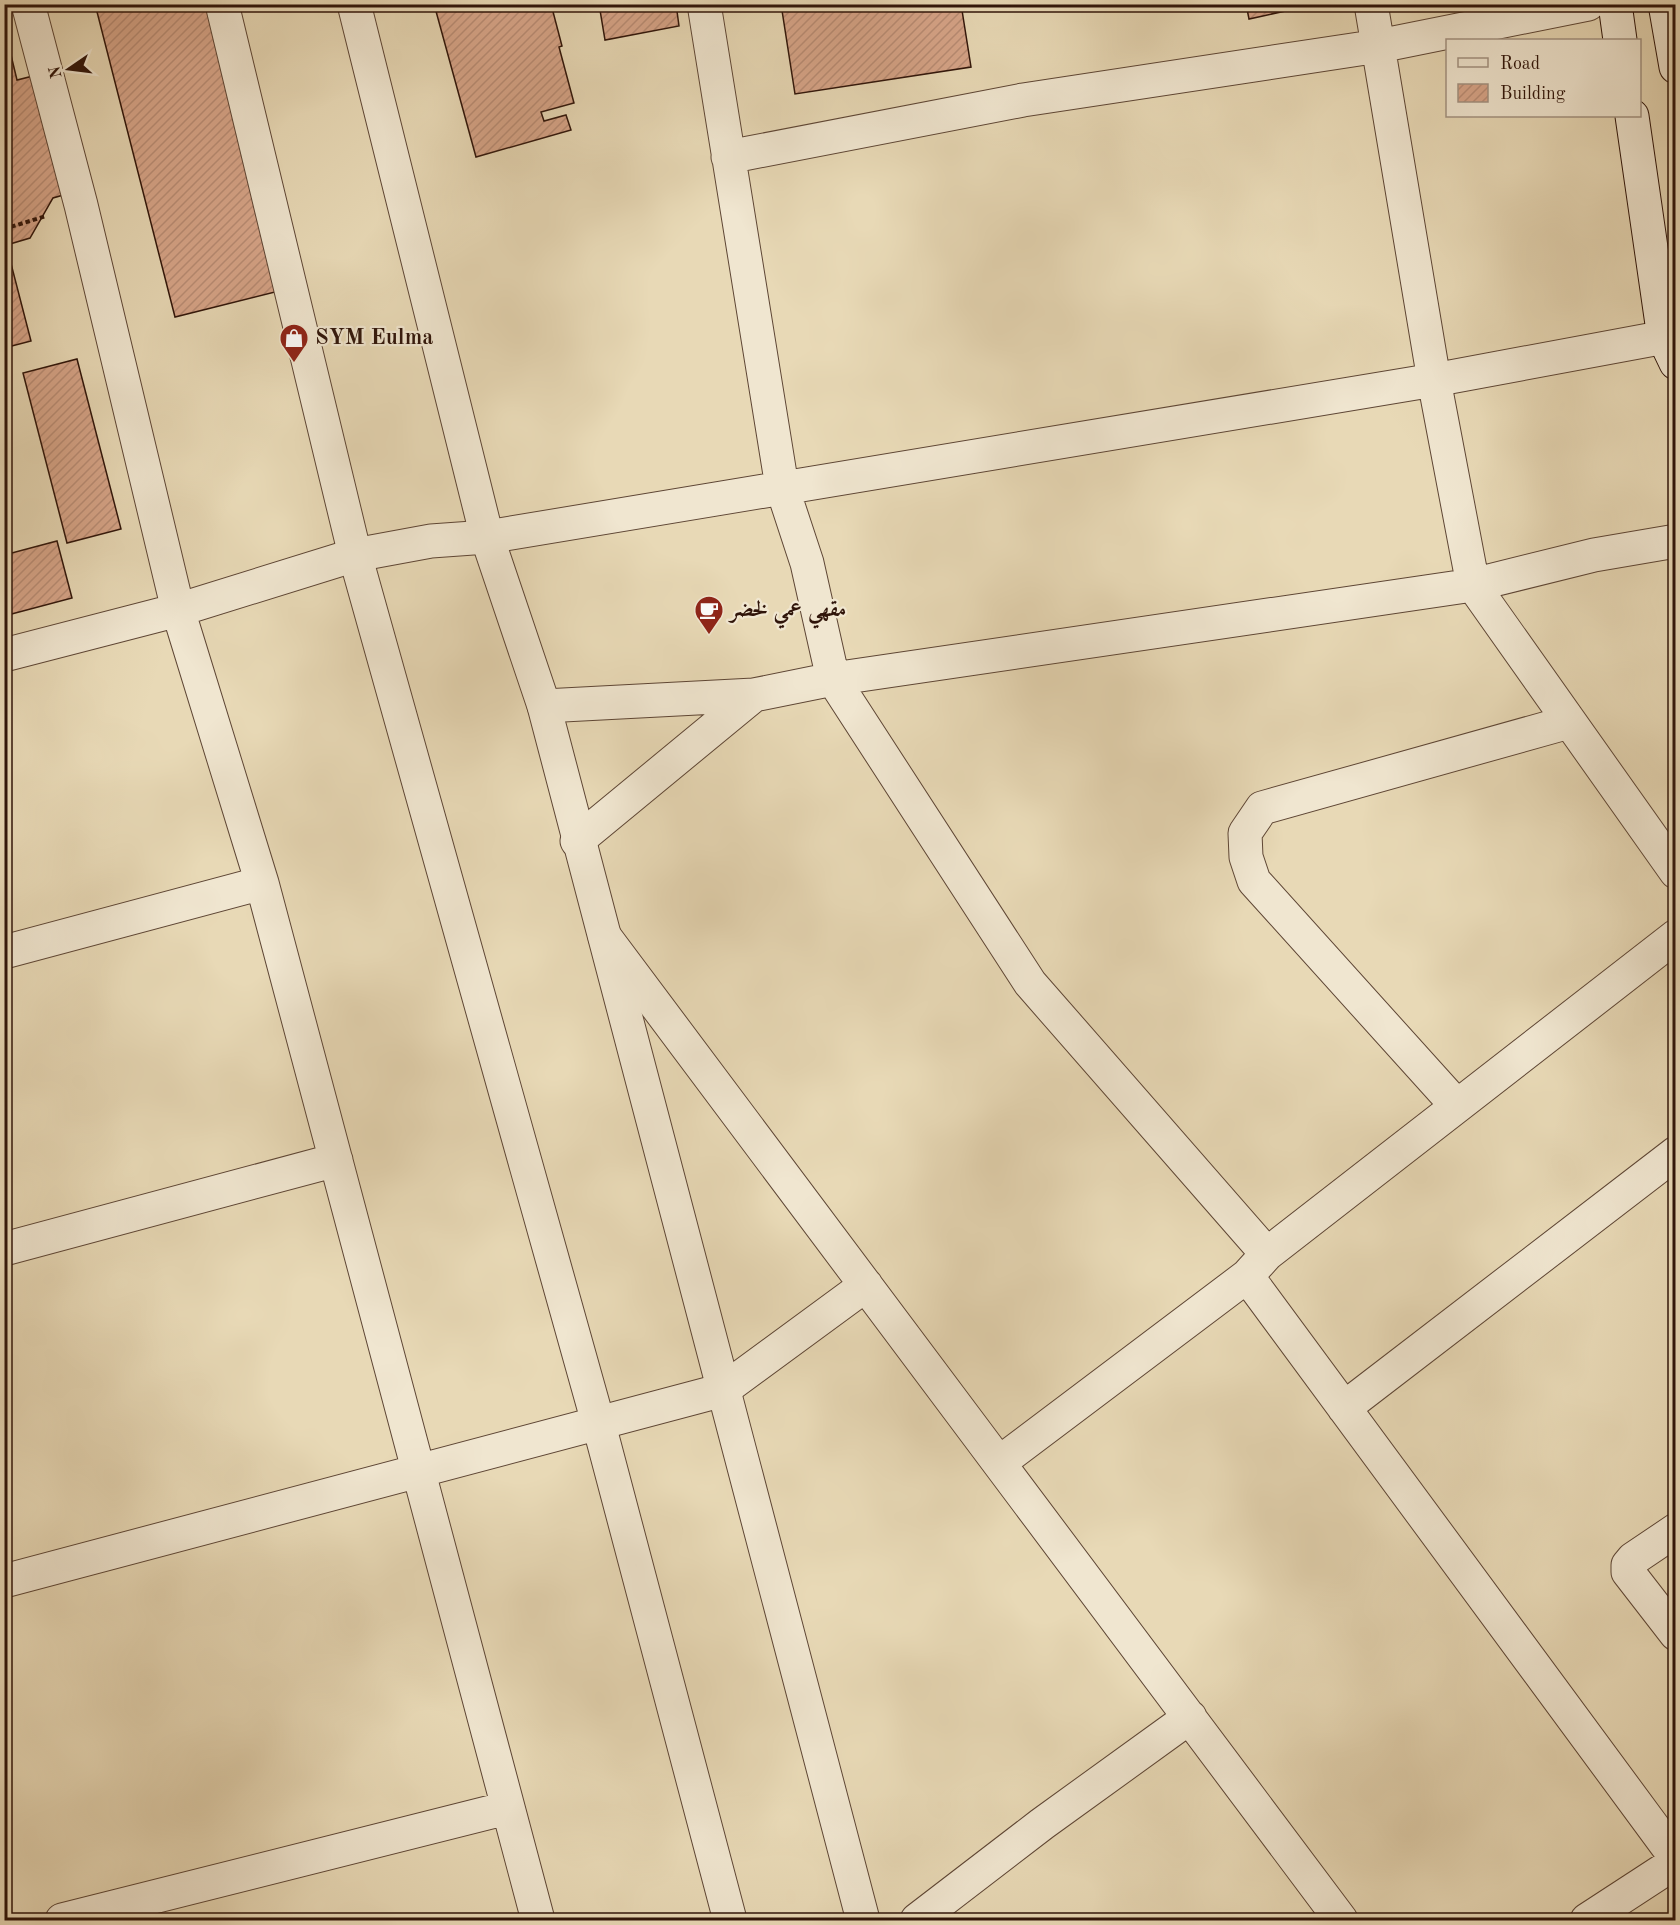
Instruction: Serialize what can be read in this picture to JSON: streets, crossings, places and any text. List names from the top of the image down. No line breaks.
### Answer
{"places":{"shop":["SYM Eulma"],"cafe":["مقهي عمي لخضر"]},"legend":["Road","Building"],"north":"left"}
